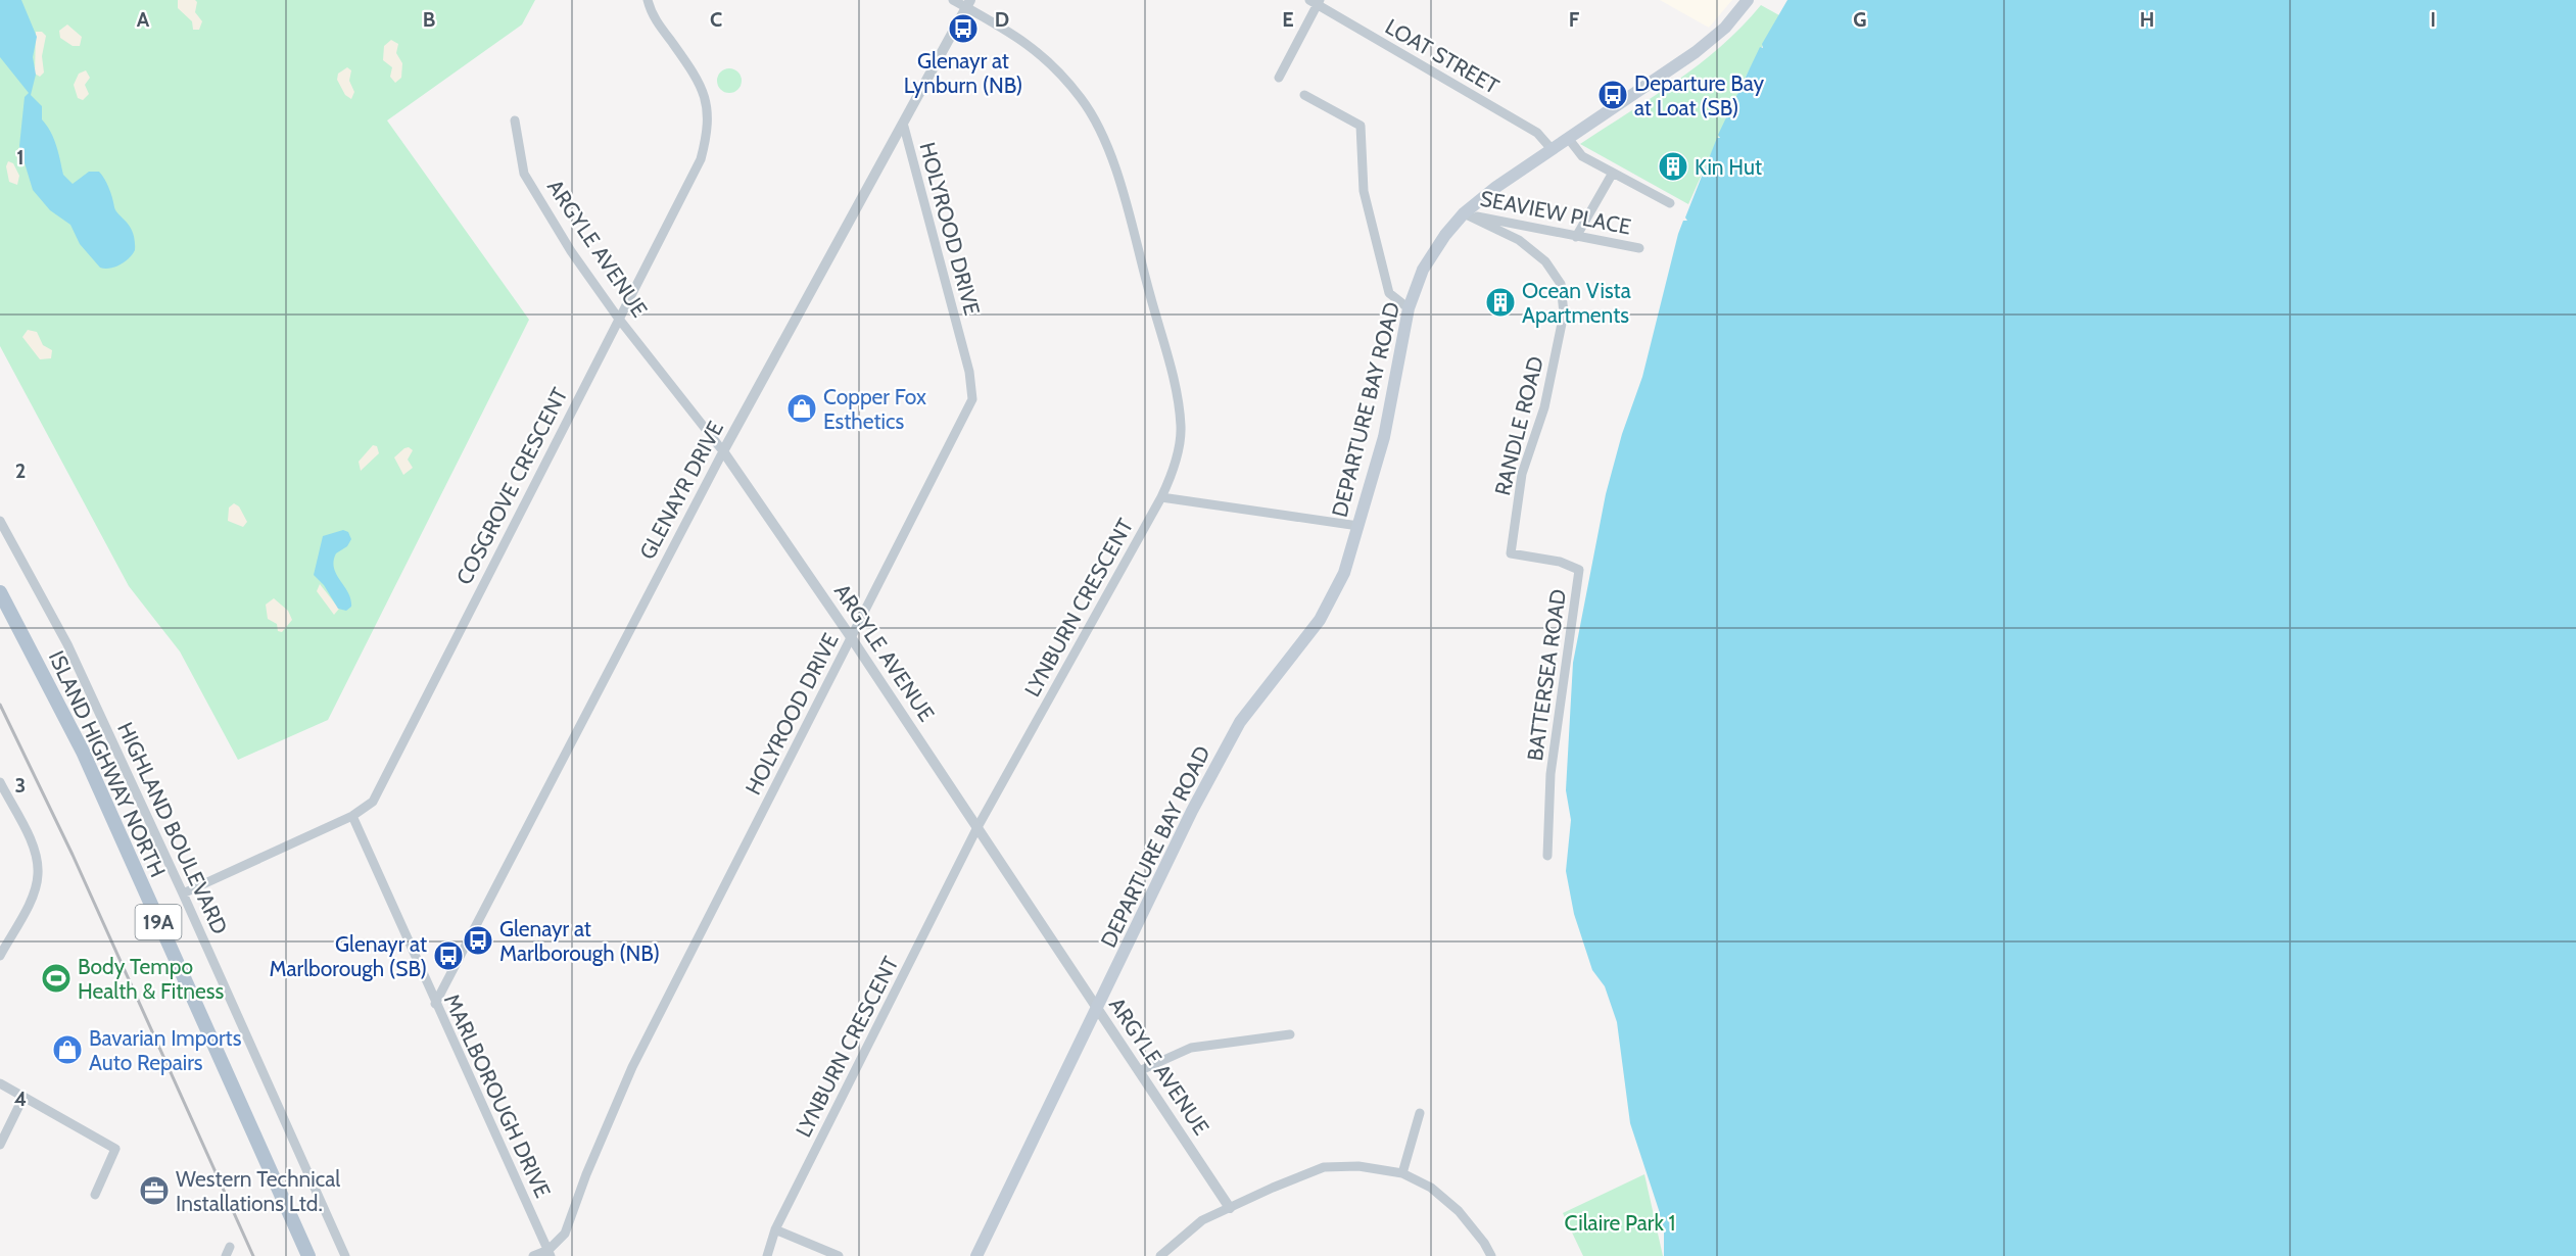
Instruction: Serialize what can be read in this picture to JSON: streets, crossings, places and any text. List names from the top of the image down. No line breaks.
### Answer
{"streets":{"main road":["DEPARTURE BAY ROAD","ISLAND HIGHWAY NORTH","19A"],"street":["LOAT STREET","SEAVIEW PLACE","HOLYROOD DRIVE","ARGYLE AVENUE","RANDLE ROAD","COSGROVE CRESCENT","GLENAYR DRIVE","LYNBURN CRESCENT","BATTERSEA ROAD","HIGHLAND BOULEVARD","MARLBOROUGH DRIVE"]},"crossings":[["LOAT STREET","DEPARTURE BAY ROAD"],["SEAVIEW PLACE","DEPARTURE BAY ROAD"],["SEAVIEW PLACE","RANDLE ROAD"],["HOLYROOD DRIVE","ARGYLE AVENUE"],["HOLYROOD DRIVE","GLENAYR DRIVE"],["HOLYROOD DRIVE","MARLBOROUGH DRIVE"],["ARGYLE AVENUE","DEPARTURE BAY ROAD"],["ARGYLE AVENUE","COSGROVE CRESCENT"],["ARGYLE AVENUE","GLENAYR DRIVE"],["ARGYLE AVENUE","LYNBURN CRESCENT"],["DEPARTURE BAY ROAD","RANDLE ROAD"],["RANDLE ROAD","BATTERSEA ROAD"],["COSGROVE CRESCENT","HIGHLAND BOULEVARD"],["COSGROVE CRESCENT","MARLBOROUGH DRIVE"],["GLENAYR DRIVE","LYNBURN CRESCENT"],["GLENAYR DRIVE","MARLBOROUGH DRIVE"]],"parks":["Cilaire Park 1"],"places":{"bus stop":["Glenayr at Lynburn (NB)","Departure Bay at Loat (SB)","Glenayr at Marlborough (NB)","Glenayr at Marlborough (SB)"],"building":["Kin Hut","Ocean Vista Apartments"],"shop":["Copper Fox Esthetics","Bavarian Imports Auto Repairs"],"sports":["Body Tempo Health & Fitness"],"office":["Western Technical Installations Ltd."]},"grid":{"columns":["A","B","C","D","E","F","G","H","I"],"rows":["1","2","3","4"]}}
